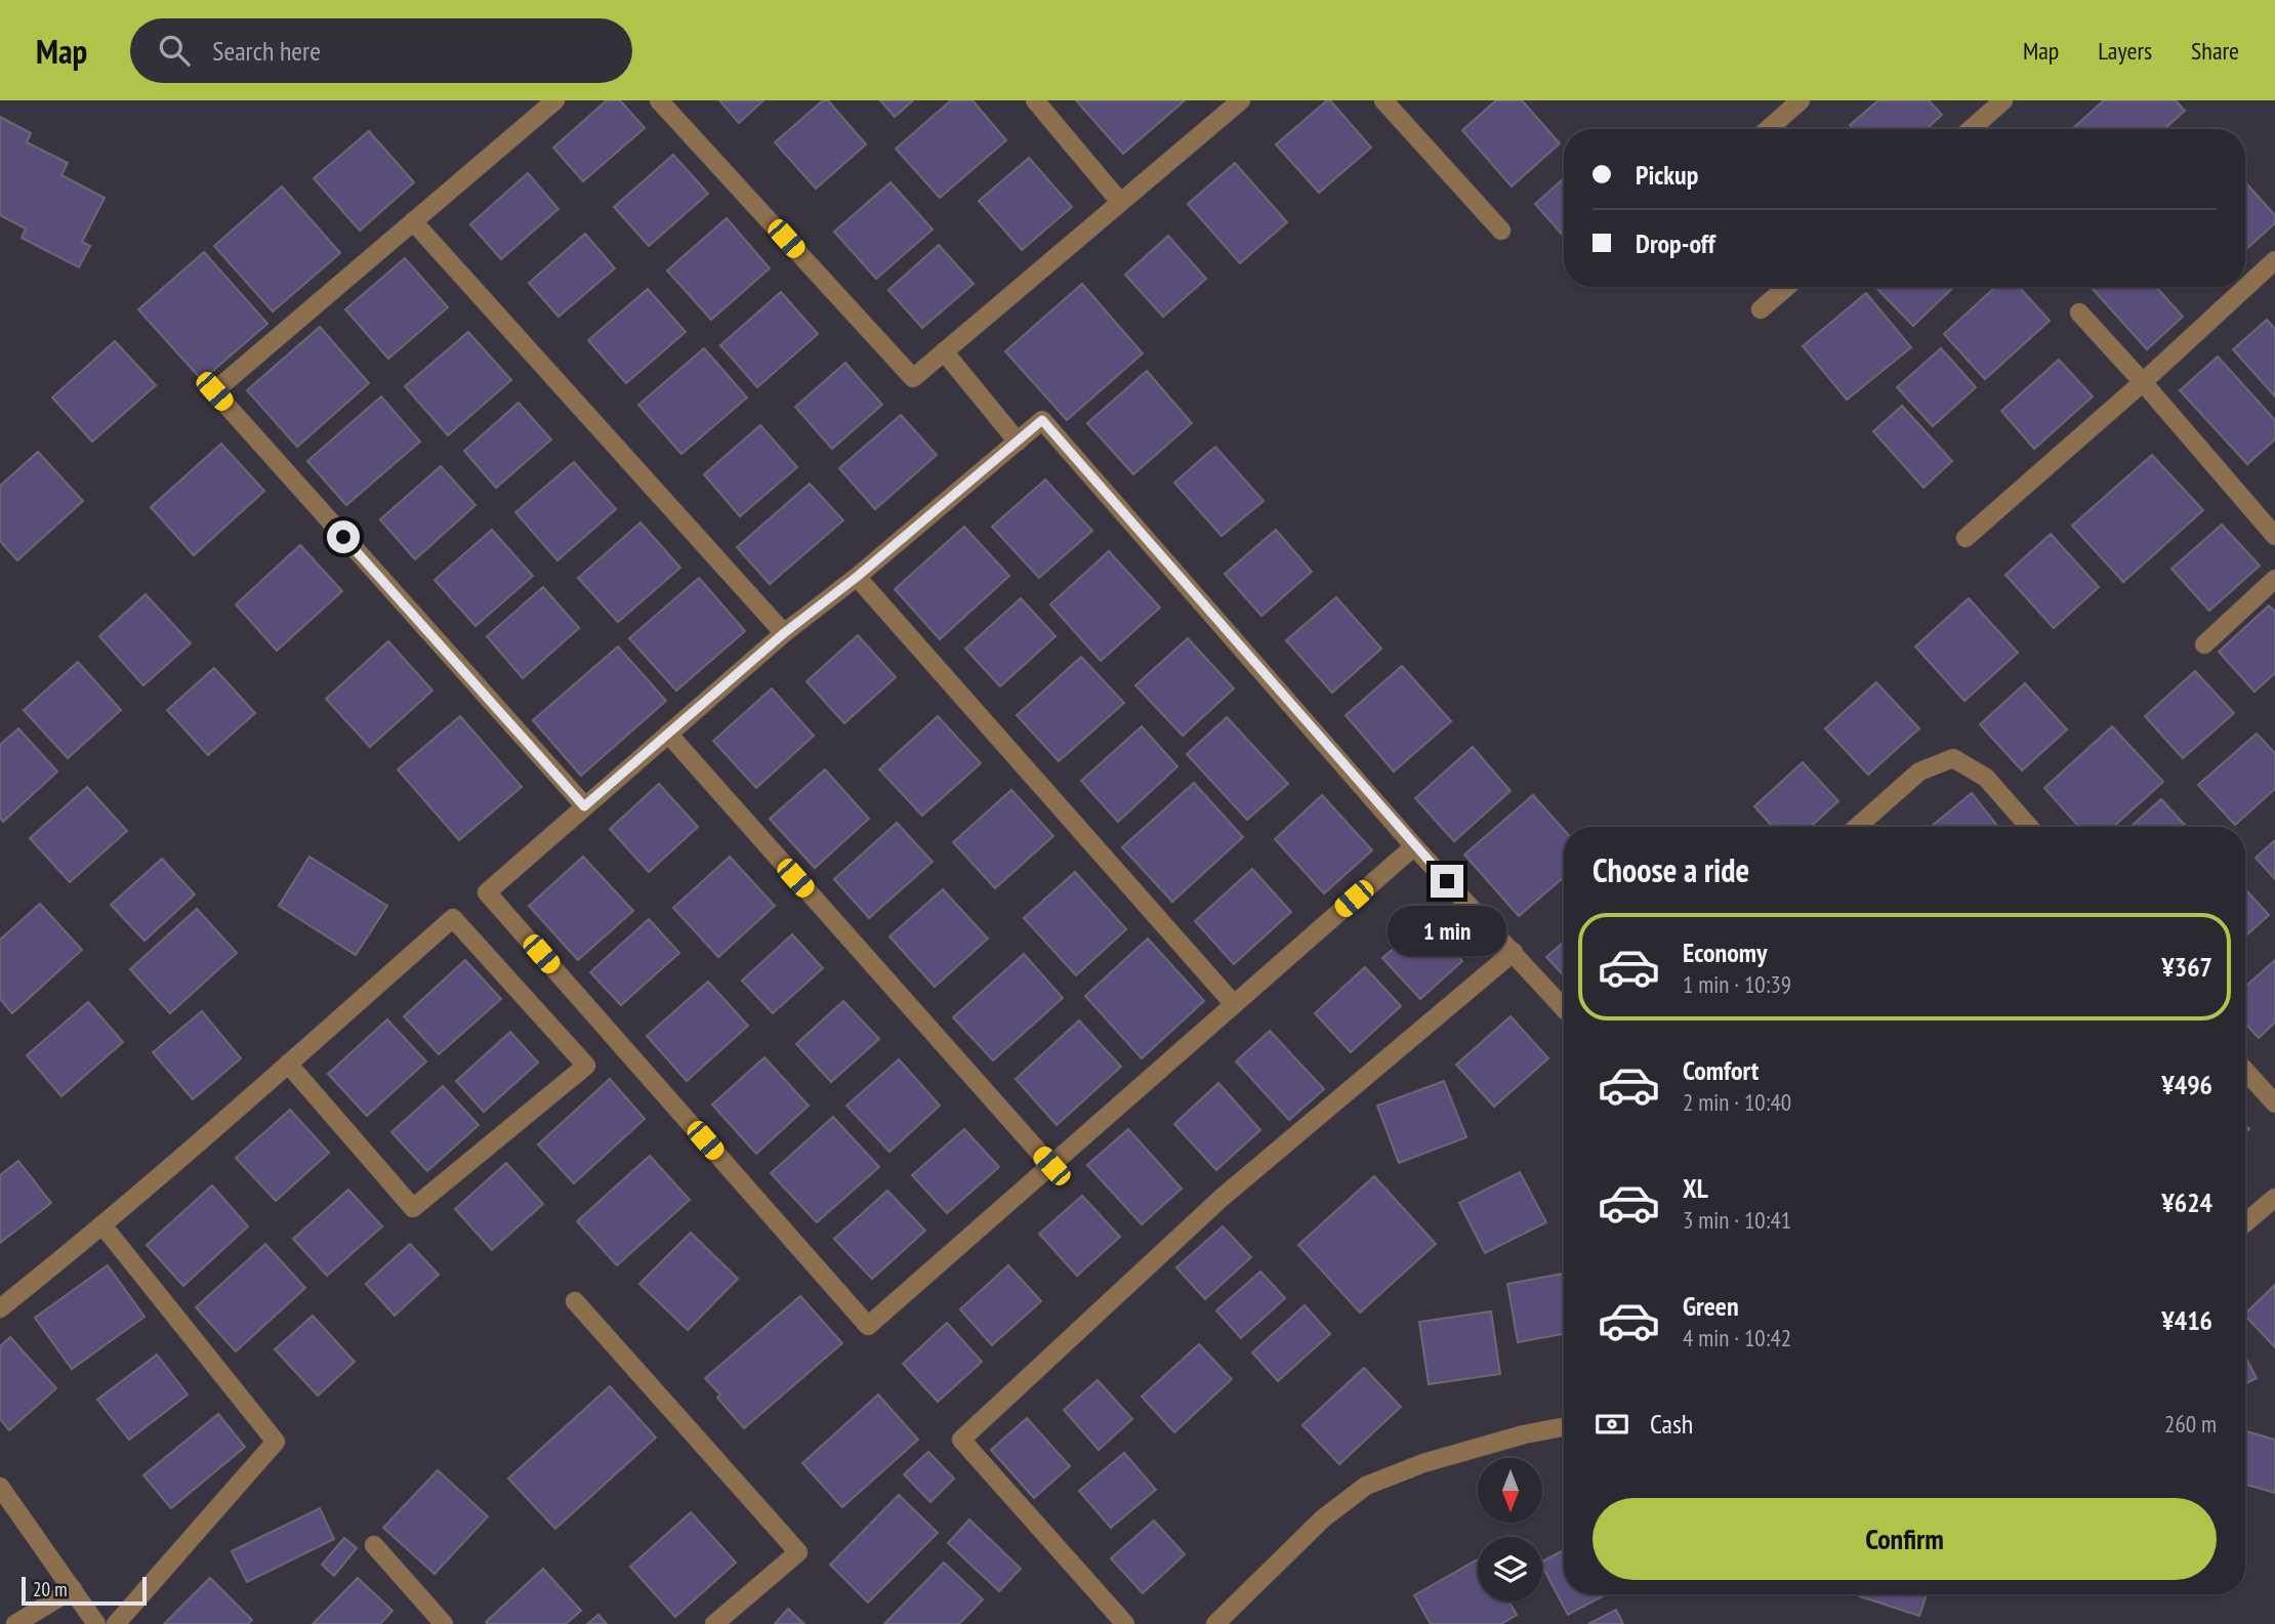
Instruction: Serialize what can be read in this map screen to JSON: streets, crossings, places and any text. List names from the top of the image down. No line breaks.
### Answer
{"scale_bar":"20 m","north":"bottom","page":{"header":"Map","search":"Search here","nav":["Map","Layers","Share"],"banner":["Pickup","Drop-off"],"heading":"Choose a ride","bubble":"1 min","list":[{"name":"Economy","note":"1 min · 10:39","value":"¥367"},{"name":"Comfort","note":"2 min · 10:40","value":"¥496"},{"name":"XL","note":"3 min · 10:41","value":"¥624"},{"name":"Green","note":"4 min · 10:42","value":"¥416"}],"pay":["Cash","260 m"],"buttons":"Confirm","scale":"20 m"}}
